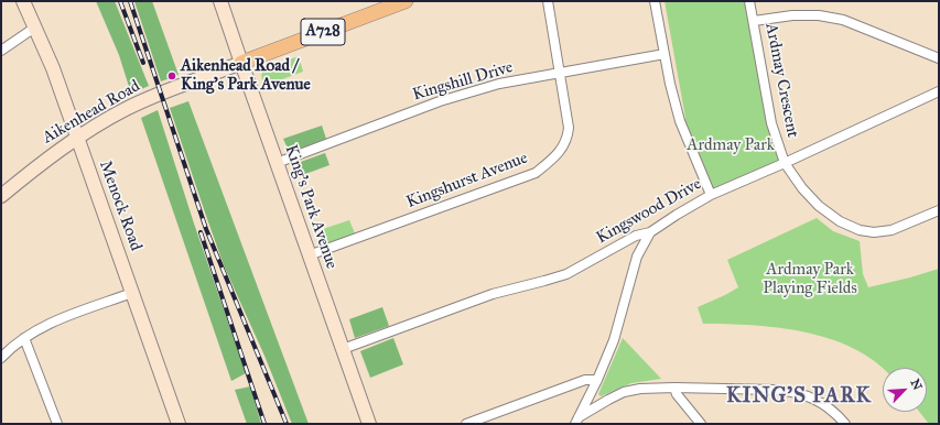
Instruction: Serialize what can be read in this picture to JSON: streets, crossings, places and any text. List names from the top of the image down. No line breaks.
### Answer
{"streets":{"main road":["A728","Aikenhead Road","Menock Road","King's Park Avenue"],"street":["Ardmay Crescent","Kingshill Drive","Kingshurst Avenue","Kingswood Drive"]},"crossings":[["Ardmay Crescent","Kingswood Drive"],["Kingshill Drive","Kingshurst Avenue"],["Kingshill Drive","King's Park Avenue"],["Aikenhead Road","Menock Road"],["Aikenhead Road","King's Park Avenue"],["Kingshurst Avenue","King's Park Avenue"],["King's Park Avenue","Kingswood Drive"]],"districts":["KING'S PARK"],"parks":["Ardmay Park","Ardmay Park Playing Fields"],"places":["Aikenhead Road / King's Park Avenue"],"north":"top right"}
